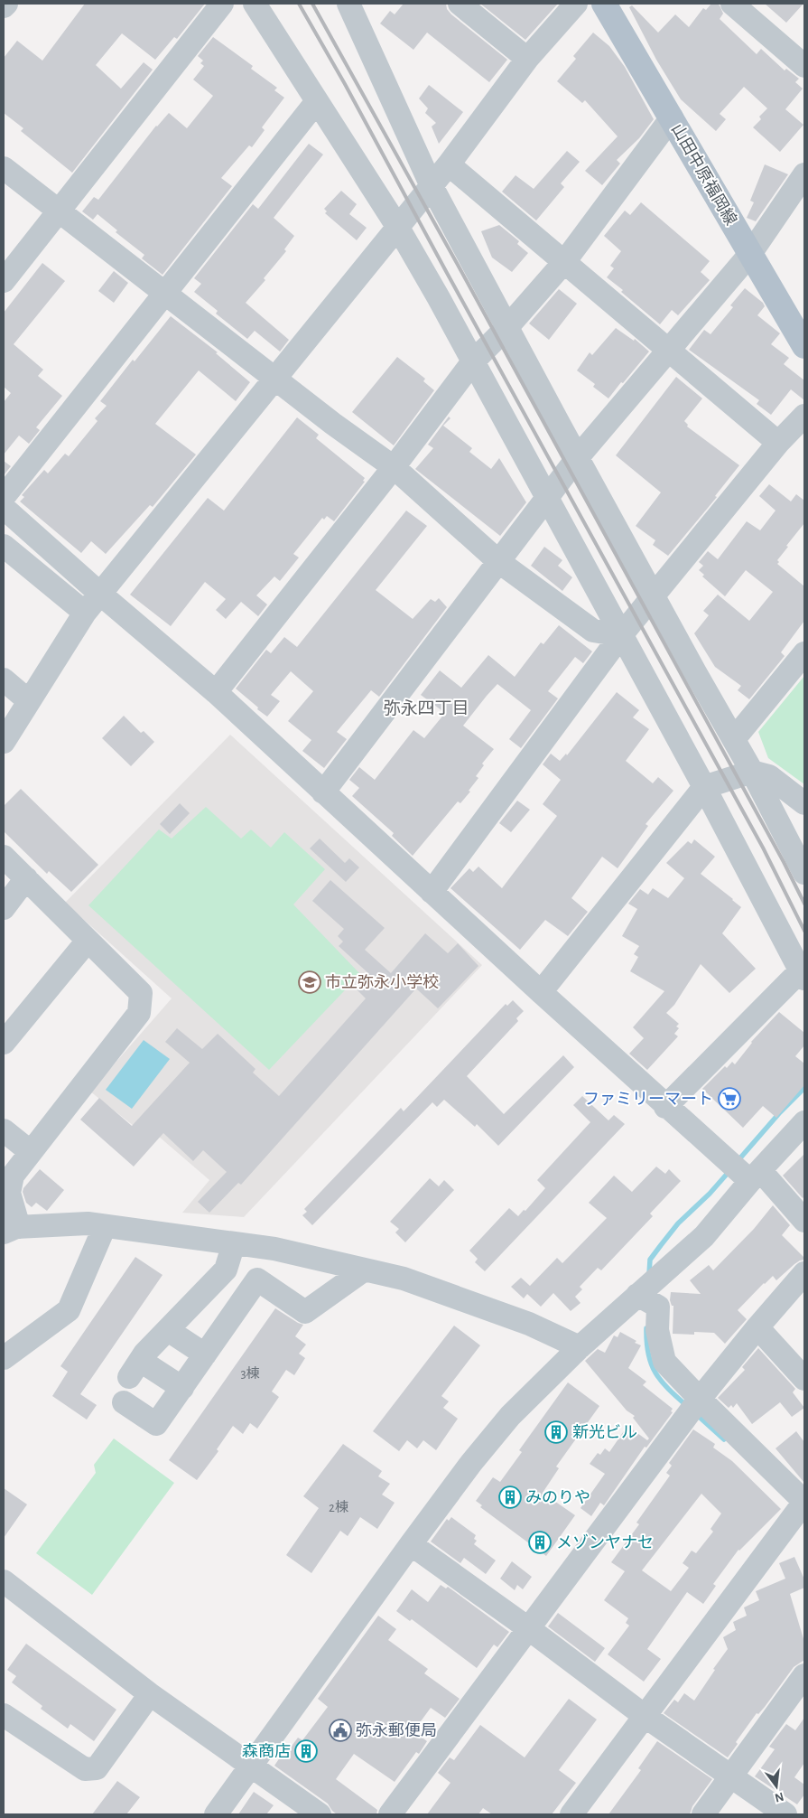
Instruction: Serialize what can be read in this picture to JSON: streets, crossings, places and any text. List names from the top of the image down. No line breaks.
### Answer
{"streets":{"main road":["山田中原福岡線"]},"districts":["弥永四丁目"],"places":{"school or university":["市立弥永小学校"],"supermarket":["ファミリーマート"],"building":["新光ビル","みのりや","メゾンヤナセ","森商店"],"public building":["弥永郵便局"]},"house_numbers":["3棟","2棟"],"north":"bottom"}
